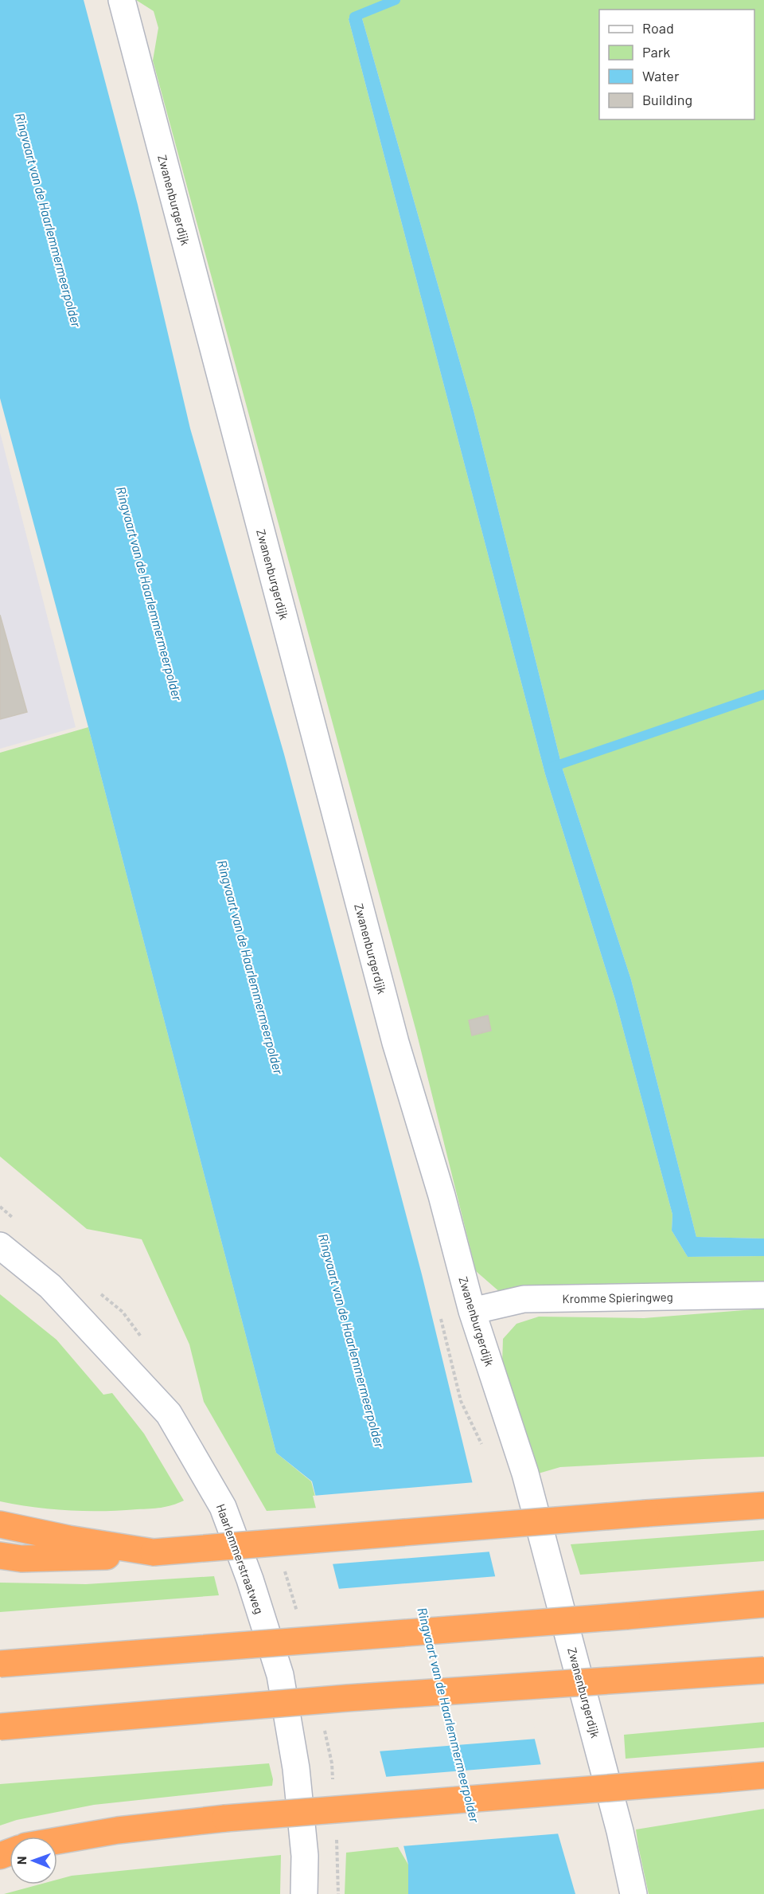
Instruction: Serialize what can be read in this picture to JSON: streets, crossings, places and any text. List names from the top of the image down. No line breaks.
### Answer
{"streets":{"street":["Zwanenburgerdijk","Kromme Spieringweg","Haarlemmerstraatweg"]},"crossings":[["Zwanenburgerdijk","Kromme Spieringweg"]],"water":["Ringvaart van de Haarlemmermeerpolder"],"legend":["Road","Park","Water","Building"],"north":"left"}
